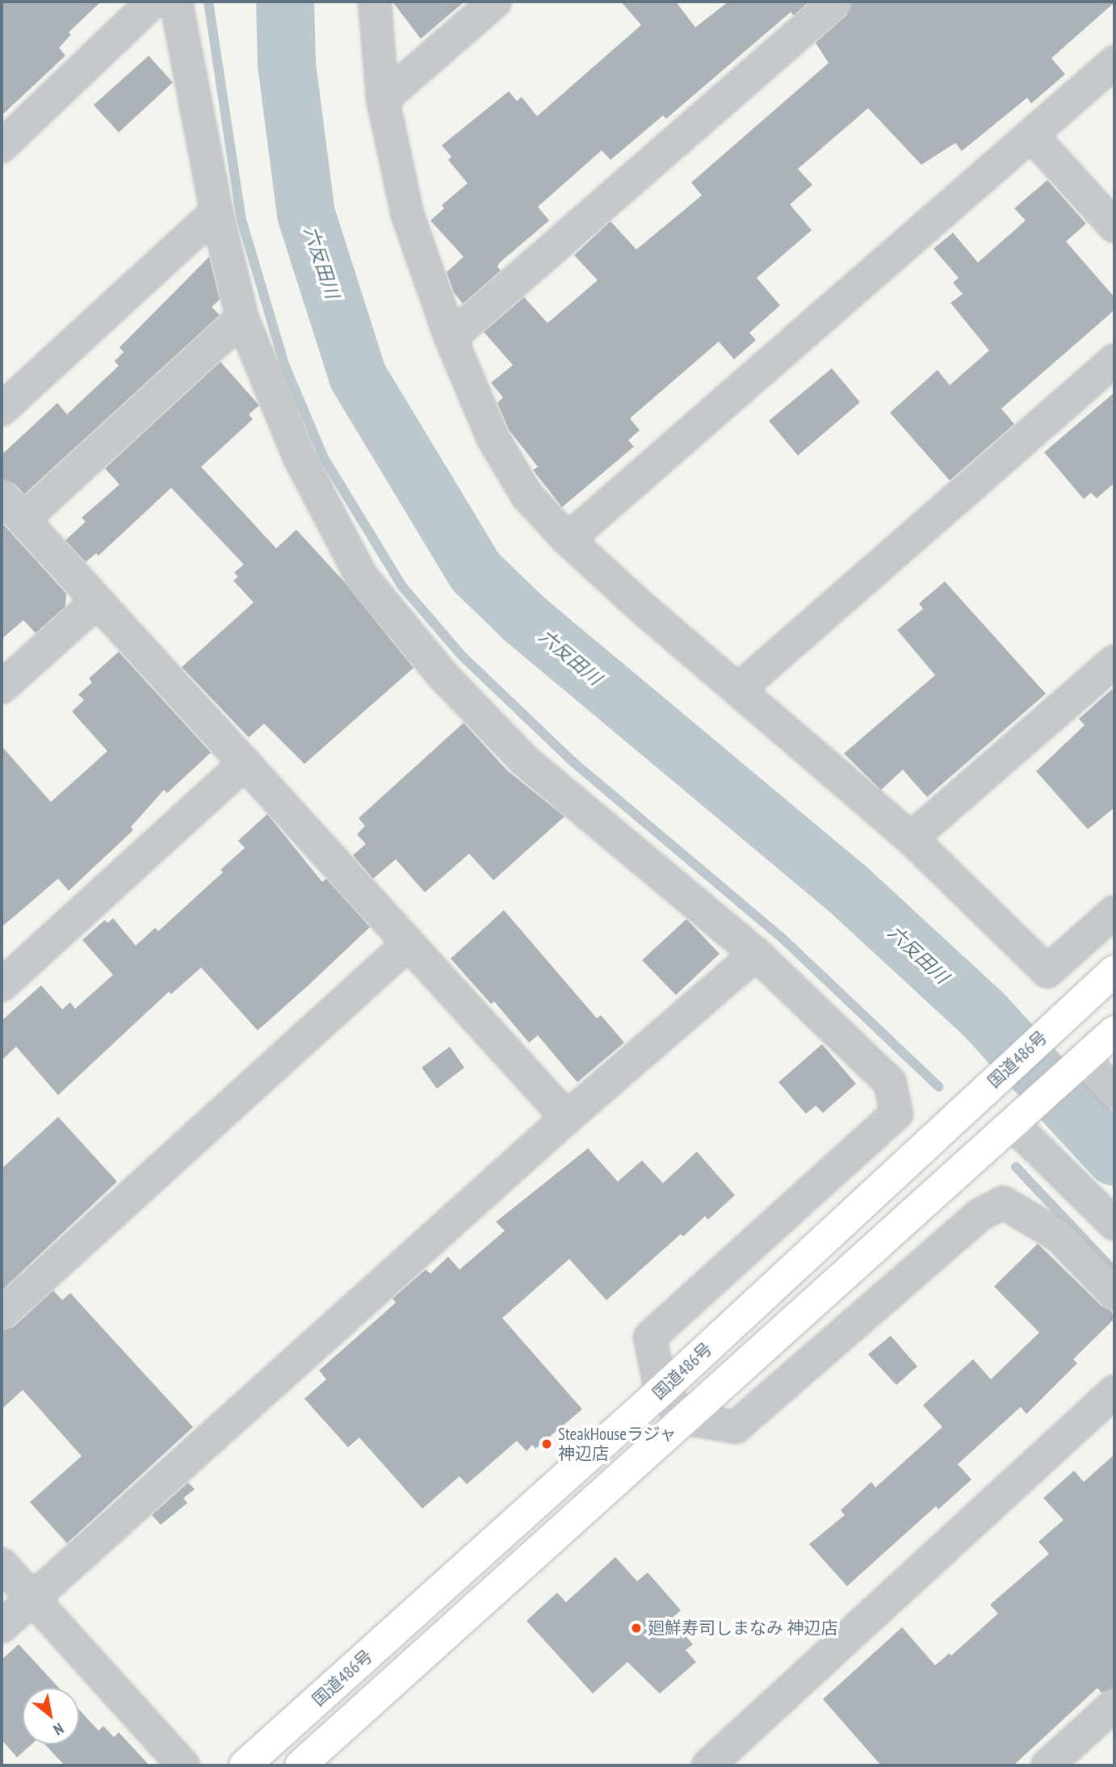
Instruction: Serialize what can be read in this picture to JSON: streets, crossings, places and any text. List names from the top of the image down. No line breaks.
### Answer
{"streets":{"highway":["国道486号"]},"water":["六反田川"],"places":["SteakHouseラジャ 神辺店","廻鮮寿司しまなみ 神辺店"],"north":"bottom right"}
